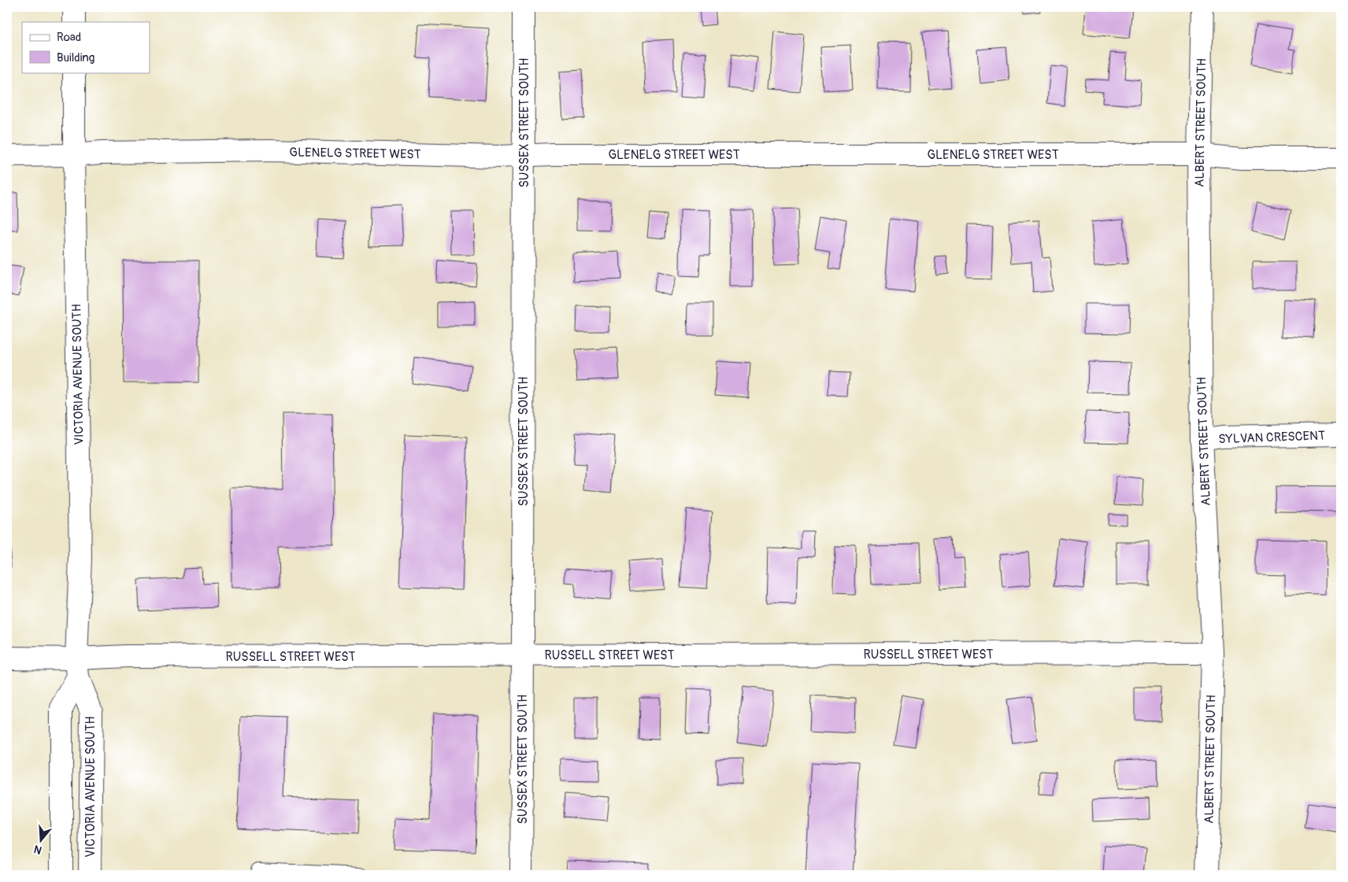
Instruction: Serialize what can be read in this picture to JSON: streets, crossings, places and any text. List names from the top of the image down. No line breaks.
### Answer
{"streets":{"street":["SUSSEX STREET SOUTH","ALBERT STREET SOUTH","GLENELG STREET WEST","VICTORIA AVENUE SOUTH","SYLVAN CRESCENT","RUSSELL STREET WEST"]},"crossings":[["SUSSEX STREET SOUTH","GLENELG STREET WEST"],["SUSSEX STREET SOUTH","RUSSELL STREET WEST"],["ALBERT STREET SOUTH","GLENELG STREET WEST"],["ALBERT STREET SOUTH","SYLVAN CRESCENT"],["ALBERT STREET SOUTH","RUSSELL STREET WEST"],["GLENELG STREET WEST","VICTORIA AVENUE SOUTH"],["VICTORIA AVENUE SOUTH","RUSSELL STREET WEST"]],"legend":["Road","Building"],"north":"bottom"}
